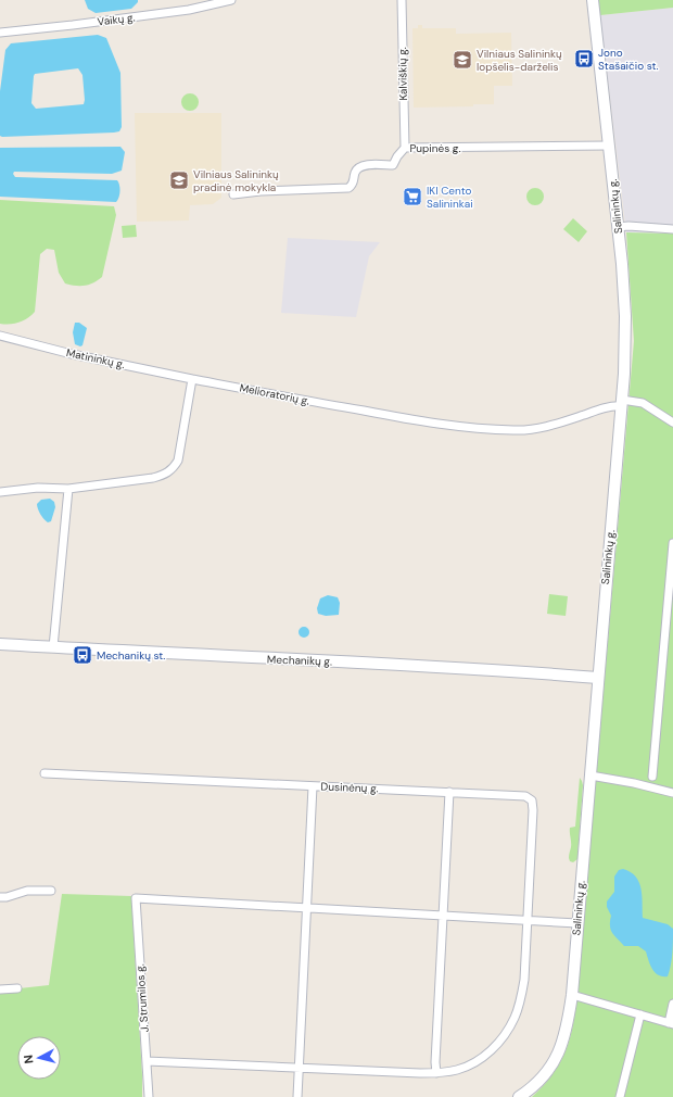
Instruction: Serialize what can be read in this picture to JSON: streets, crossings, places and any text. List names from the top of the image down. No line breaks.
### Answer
{"streets":{"main road":["Salininkų g.","Mechanikų g."],"street":["Vaikų g.","Kalviškių g.","Pupinės g.","Matininkų g.","Melioratorių g.","Dusinėnų g.","J. Strumilos g."]},"crossings":[["Kalviškių g.","Pupinės g."],["Pupinės g.","Salininkų g."],["Salininkų g.","Melioratorių g."],["Salininkų g.","Mechanikų g."],["Matininkų g.","Melioratorių g."],["Dusinėnų g.","J. Strumilos g."]],"places":{"bus stop":["Jono Stašaičio st.","Mechanikų st."],"school or university":["Vilniaus Salininkų lopšelis-darželis","Vilniaus Salininkų pradinė mokykla"],"supermarket":["IKI Cento Salininkai"]},"north":"left"}
